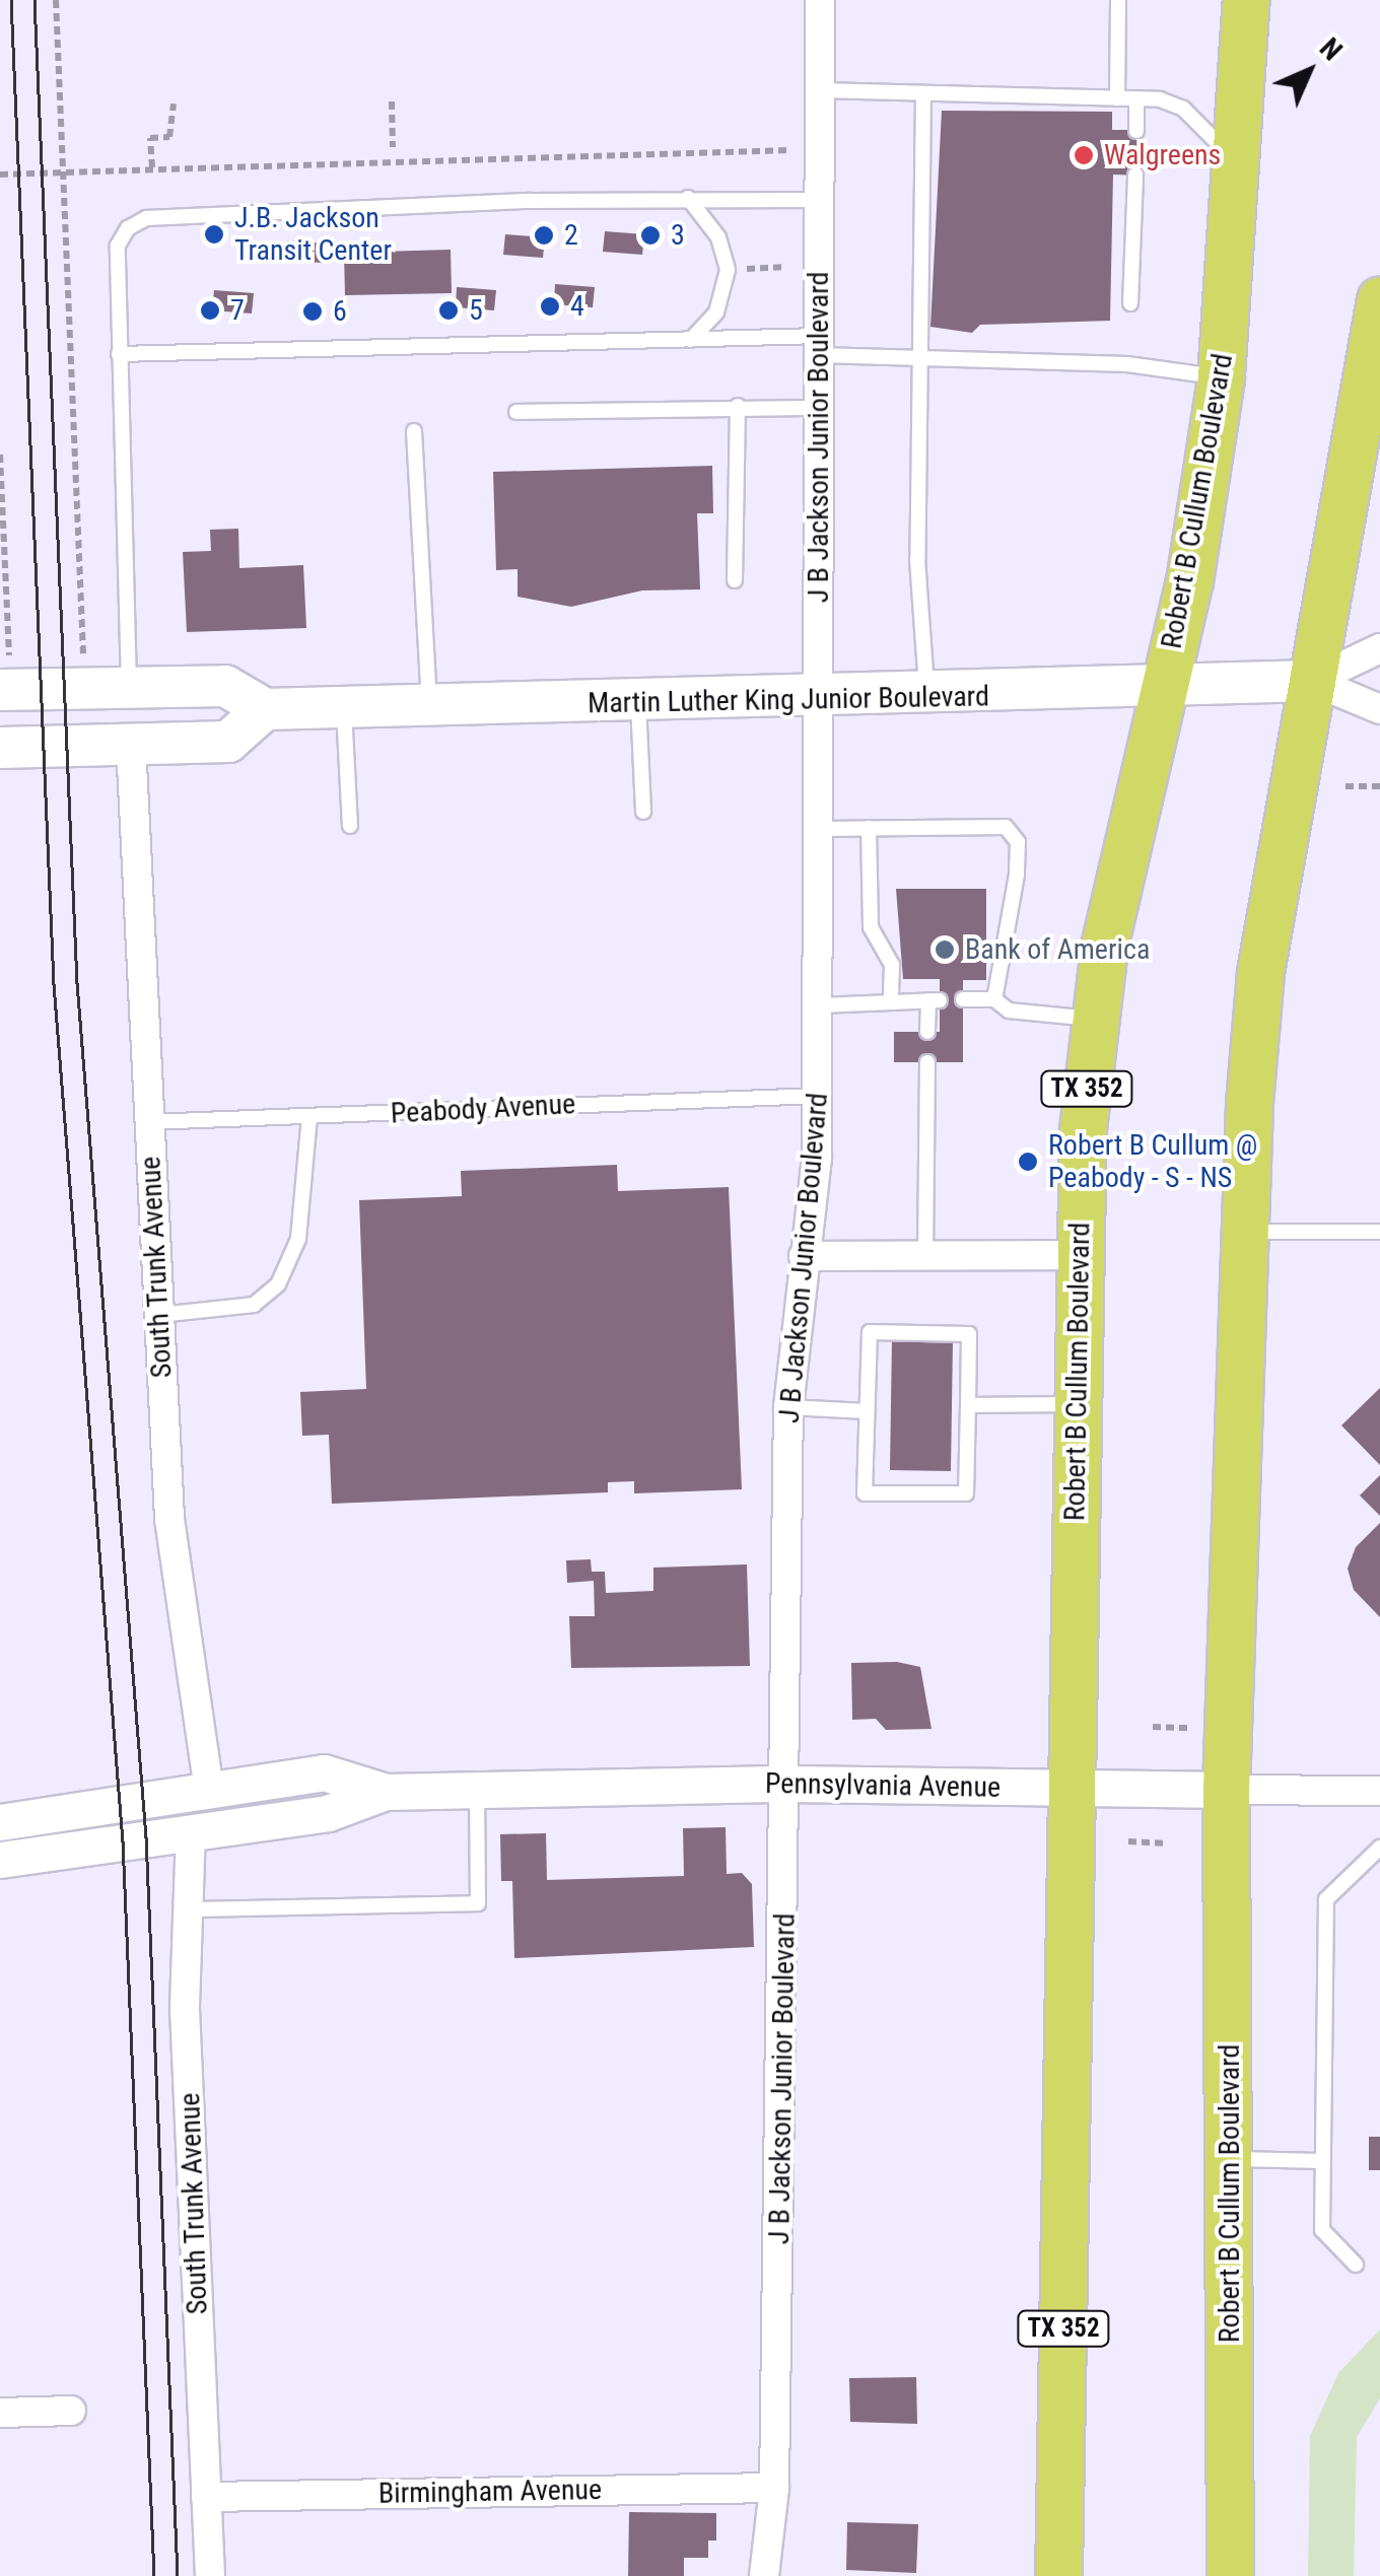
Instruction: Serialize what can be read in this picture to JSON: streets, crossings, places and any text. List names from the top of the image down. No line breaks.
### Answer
{"streets":{"main road":["Robert B Cullum Boulevard","Martin Luther King Junior Boulevard","TX 352"],"street":["J B Jackson Junior Boulevard","South Trunk Avenue","Pennsylvania Avenue","Birmingham Avenue"],"lane":["Peabody Avenue"]},"crossings":[["J B Jackson Junior Boulevard","Martin Luther King Junior Boulevard"],["J B Jackson Junior Boulevard","Peabody Avenue"],["J B Jackson Junior Boulevard","Pennsylvania Avenue"],["J B Jackson Junior Boulevard","Birmingham Avenue"],["Robert B Cullum Boulevard","Martin Luther King Junior Boulevard"],["Robert B Cullum Boulevard","Pennsylvania Avenue"],["Peabody Avenue","South Trunk Avenue"],["South Trunk Avenue","Pennsylvania Avenue"],["South Trunk Avenue","Birmingham Avenue"]],"places":["Walgreens","J.B. Jackson Transit Center","2","3","4","7","5","6","Bank of America","Robert B Cullum @ Peabody - S - NS"],"north":"top right"}
